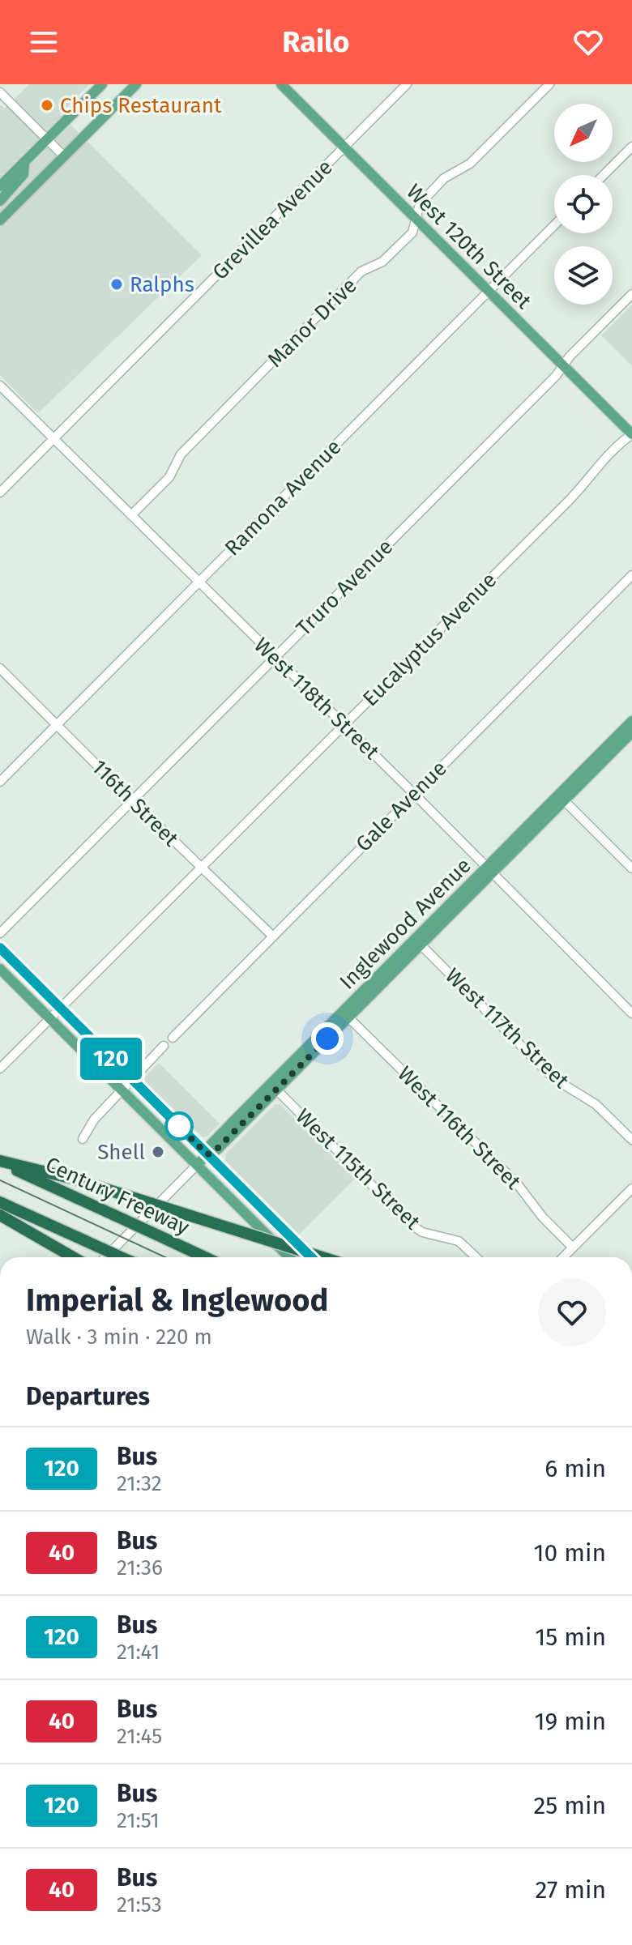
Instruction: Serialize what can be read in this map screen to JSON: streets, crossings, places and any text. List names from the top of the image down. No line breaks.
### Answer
{"streets":{"highway":["Century Freeway"],"main road":["West 120th Street","Inglewood Avenue"],"street":["Grevillea Avenue","Manor Drive","Ramona Avenue","Truro Avenue","Eucalyptus Avenue","West 118th Street","116th Street","Gale Avenue","West 117th Street","West 116th Street","West 115th Street"]},"crossings":[["Grevillea Avenue","West 120th Street"],["Grevillea Avenue","West 118th Street"],["West 120th Street","Manor Drive"],["West 120th Street","Ramona Avenue"],["West 120th Street","Truro Avenue"],["West 120th Street","Eucalyptus Avenue"],["Manor Drive","West 118th Street"],["Ramona Avenue","West 118th Street"],["Ramona Avenue","116th Street"],["Truro Avenue","West 118th Street"],["Truro Avenue","116th Street"],["Eucalyptus Avenue","West 118th Street"],["Eucalyptus Avenue","116th Street"],["West 118th Street","Gale Avenue"],["West 118th Street","Inglewood Avenue"],["116th Street","Gale Avenue"],["Inglewood Avenue","West 117th Street"],["Inglewood Avenue","West 116th Street"],["Inglewood Avenue","West 115th Street"]],"places":["Chips Restaurant","Ralphs","Shell"],"lines":["bus line 120"],"north":"bottom left","page":{"header":"Railo","on_map":"120","heading":[["Imperial & Inglewood","Walk · 3 min · 220 m"],"Departures"],"list":[{"mark":"120","name":"Bus","note":"21:32","value":"6 min"},{"mark":"40","name":"Bus","note":"21:36","value":"10 min"},{"mark":"120","name":"Bus","note":"21:41","value":"15 min"},{"mark":"40","name":"Bus","note":"21:45","value":"19 min"},{"mark":"120","name":"Bus","note":"21:51","value":"25 min"},{"mark":"40","name":"Bus","note":"21:53","value":"27 min"}]}}
